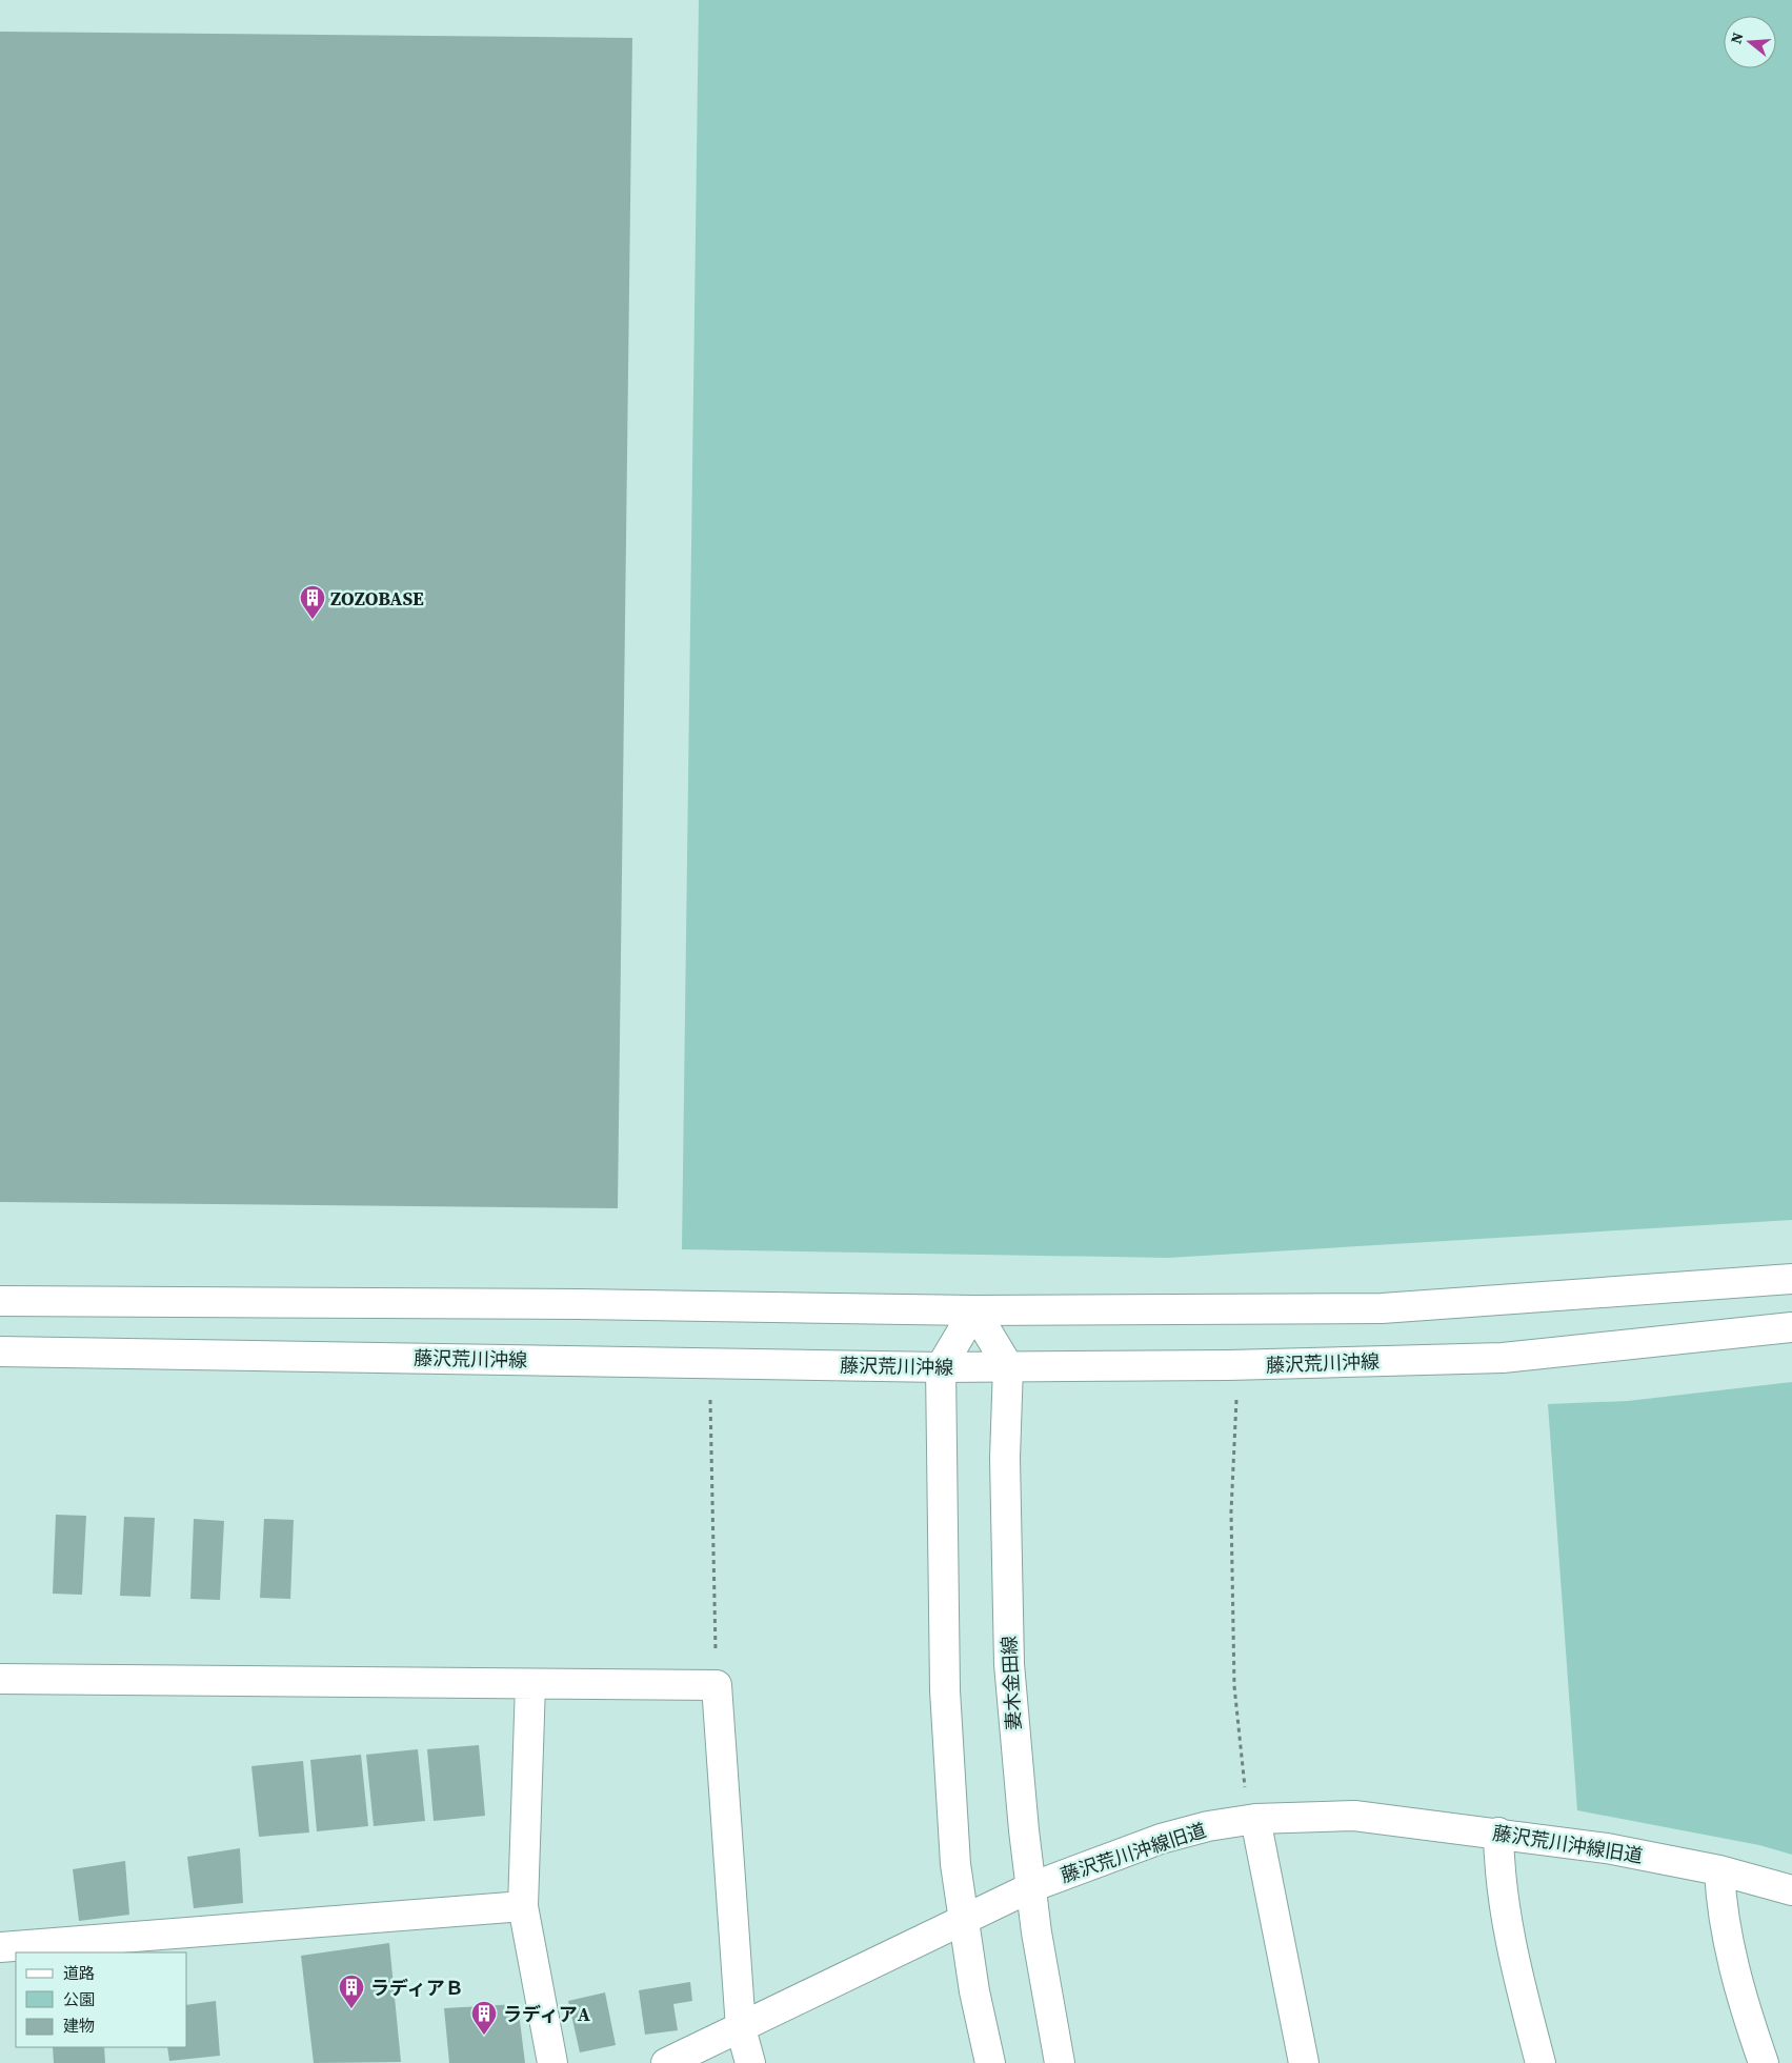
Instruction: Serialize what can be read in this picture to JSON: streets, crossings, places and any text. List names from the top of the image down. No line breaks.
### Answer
{"streets":{"street":["藤沢荒川沖線","妻木金田線","藤沢荒川沖線旧道"]},"crossings":[["藤沢荒川沖線","妻木金田線"],["妻木金田線","藤沢荒川沖線旧道"]],"places":{"building":["ZOZOBASE","ラディアＢ","ラディアA"]},"legend":["道路","公園","建物"],"north":"left"}
